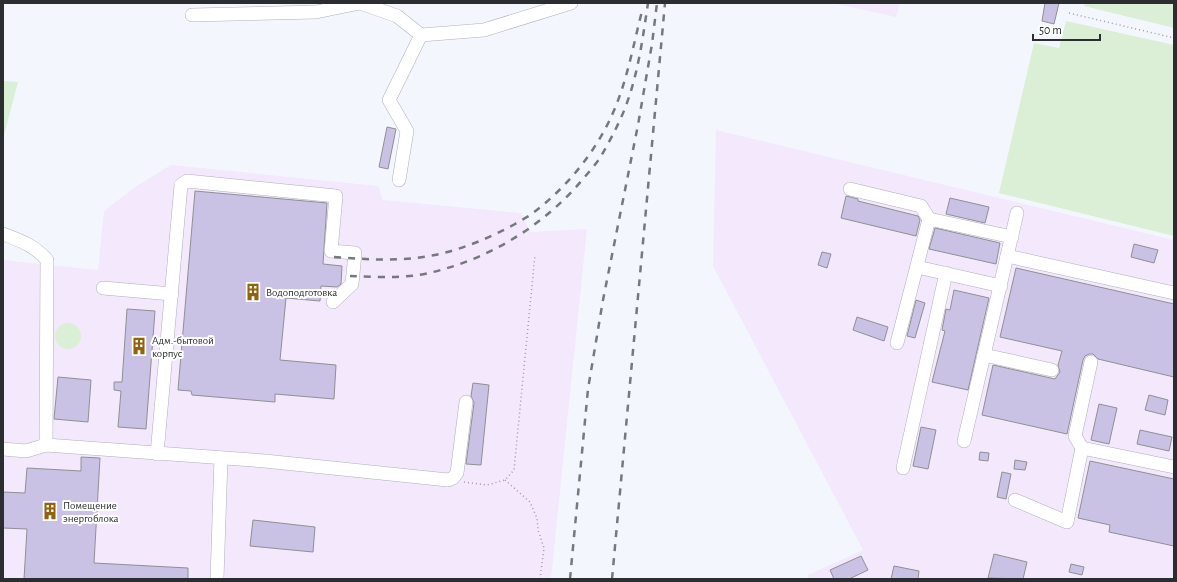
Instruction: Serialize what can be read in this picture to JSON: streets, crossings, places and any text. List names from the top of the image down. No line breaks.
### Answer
{"places":{"building":["Водоподготовка","Адм.-бытовой корпус","Помещение энергоблока"]},"scale_bar":"50 m"}
